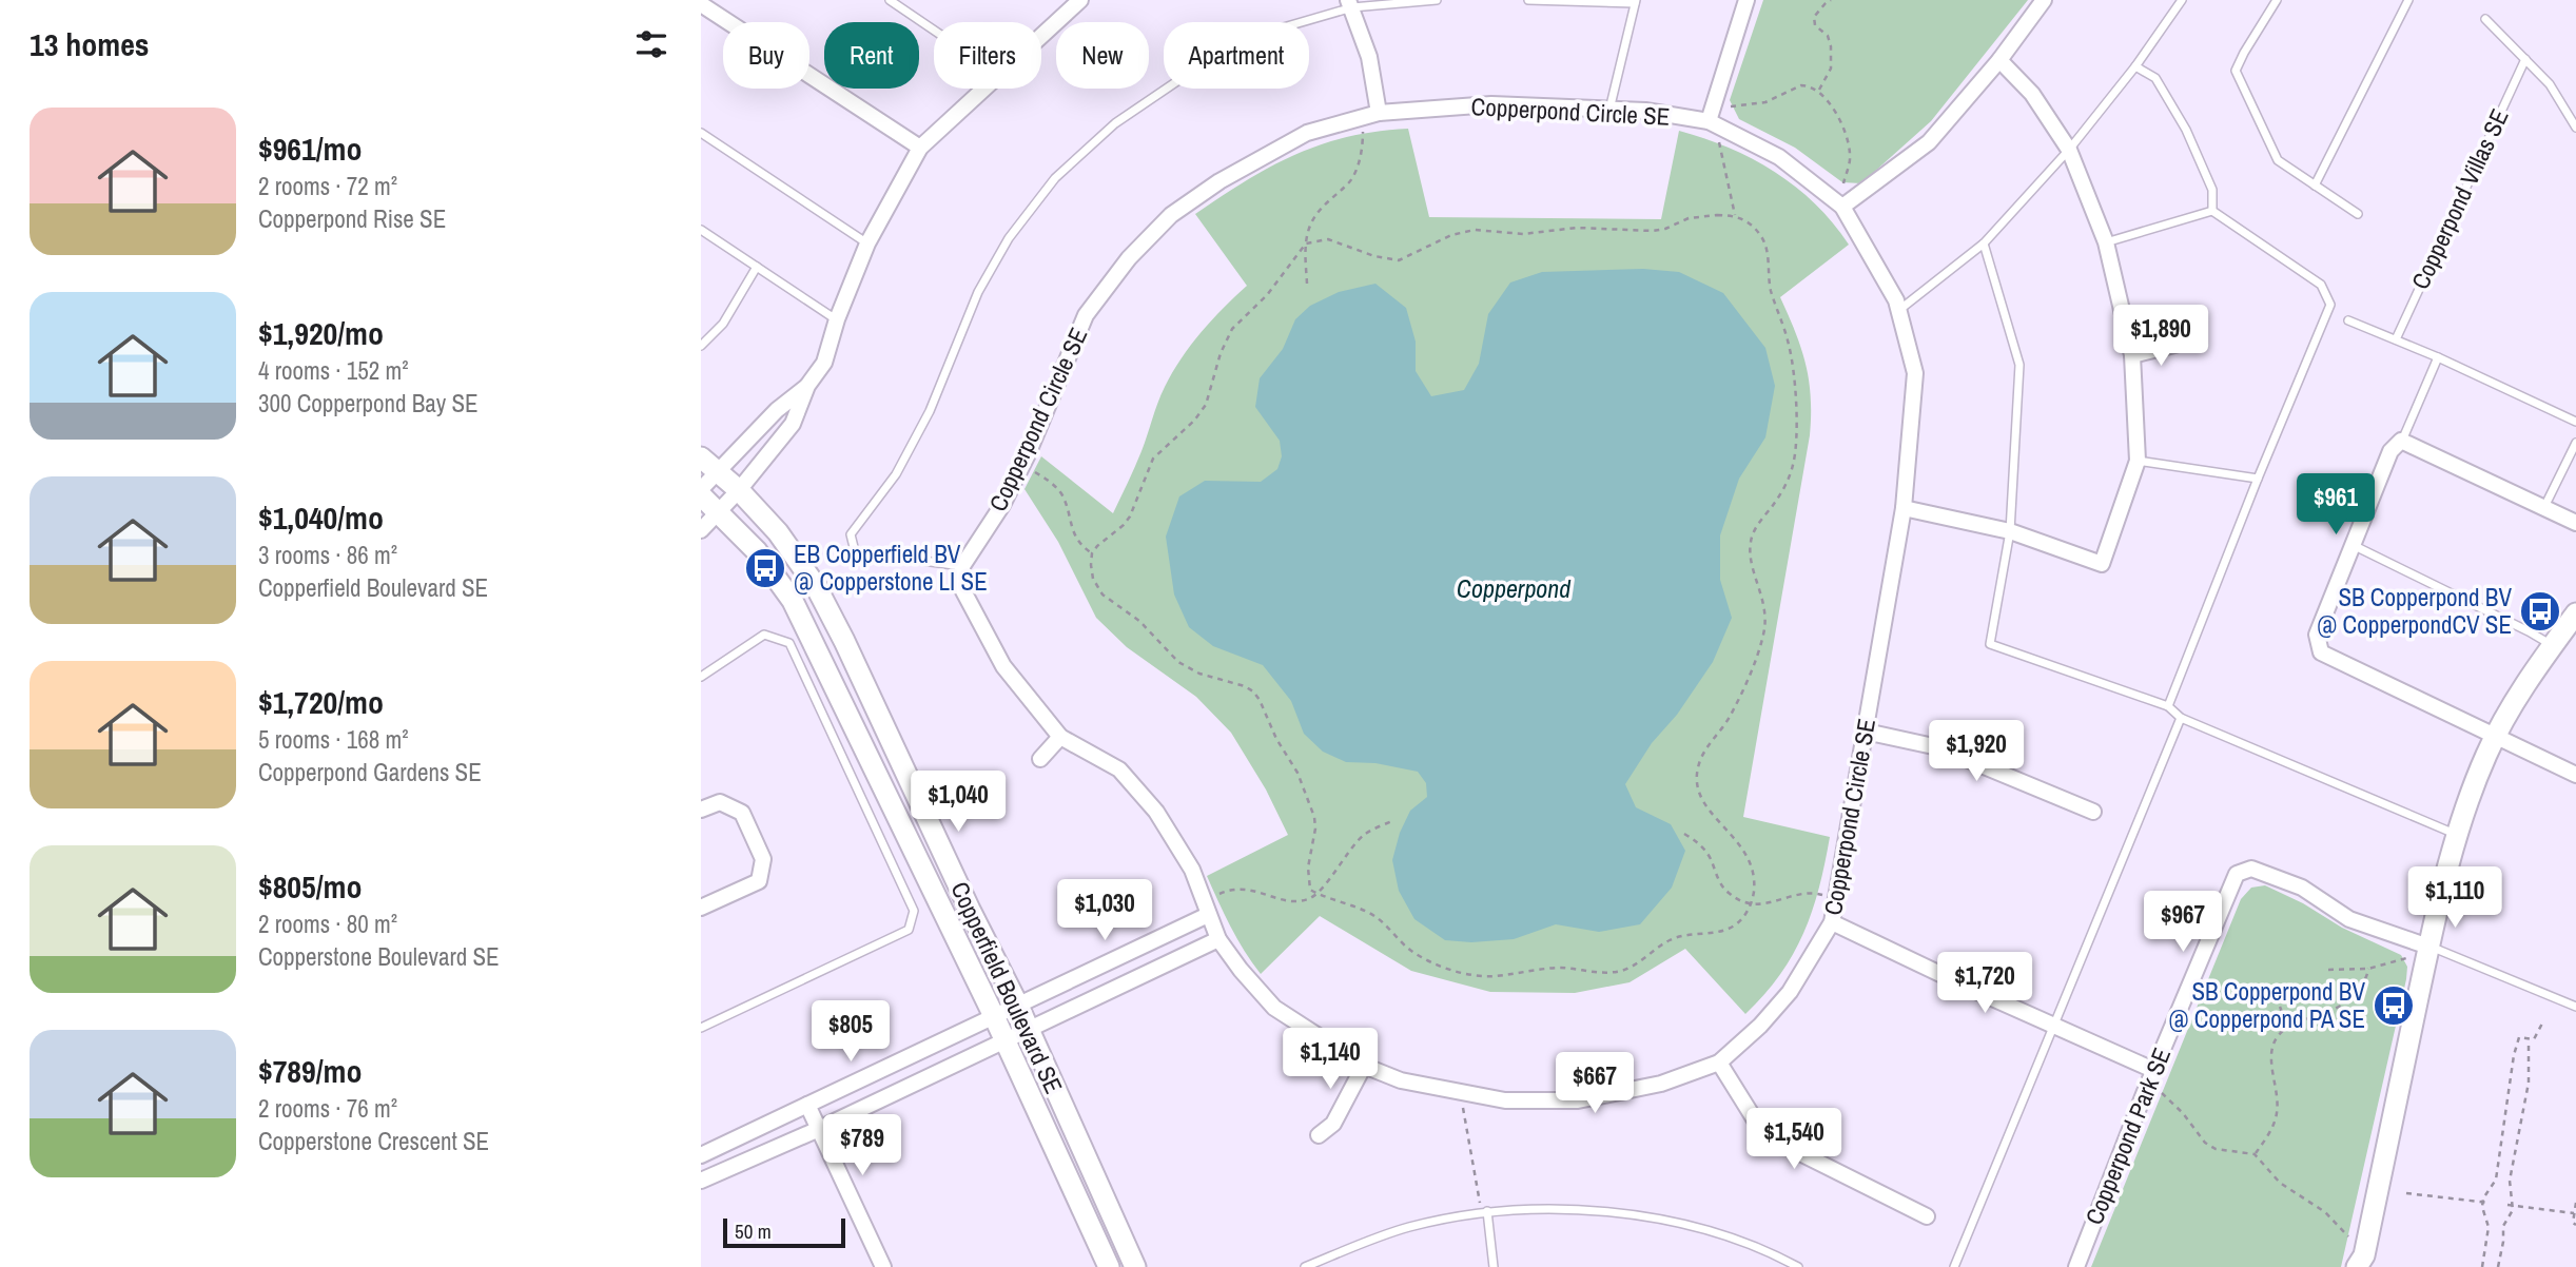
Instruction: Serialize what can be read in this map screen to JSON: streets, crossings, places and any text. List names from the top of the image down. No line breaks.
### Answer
{"streets":{"street":["Copperpond Circle SE","Copperfield Boulevard SE","Copperpond Park SE"],"lane":["Copperpond Villas SE"]},"water":["Copperpond"],"places":{"bus stop":["EB Copperfield BV @ Copperstone LI SE","SB Copperpond BV @ CopperpondCV SE","SB Copperpond BV @ Copperpond PA SE"]},"scale_bar":"50 m","page":{"heading":"13 homes","chip":["Buy","Rent","Filters","New","Apartment"],"list":[{"name":"$961/mo","note":"2 rooms · 72 m² · Copperpond Rise SE"},{"name":"$1,920/mo","note":"4 rooms · 152 m² · 300 Copperpond Bay SE"},{"name":"$1,040/mo","note":"3 rooms · 86 m² · Copperfield Boulevard SE"},{"name":"$1,720/mo","note":"5 rooms · 168 m² · Copperpond Gardens SE"},{"name":"$805/mo","note":"2 rooms · 80 m² · Copperstone Boulevard SE"},{"name":"$789/mo","note":"2 rooms · 76 m² · Copperstone Crescent SE"}],"price":["$1,890","$961","$1,920","$1,040","$1,110","$1,030","$967","$1,720","$805","$1,140","$667","$1,540","$789"],"scale":"50 m"}}
